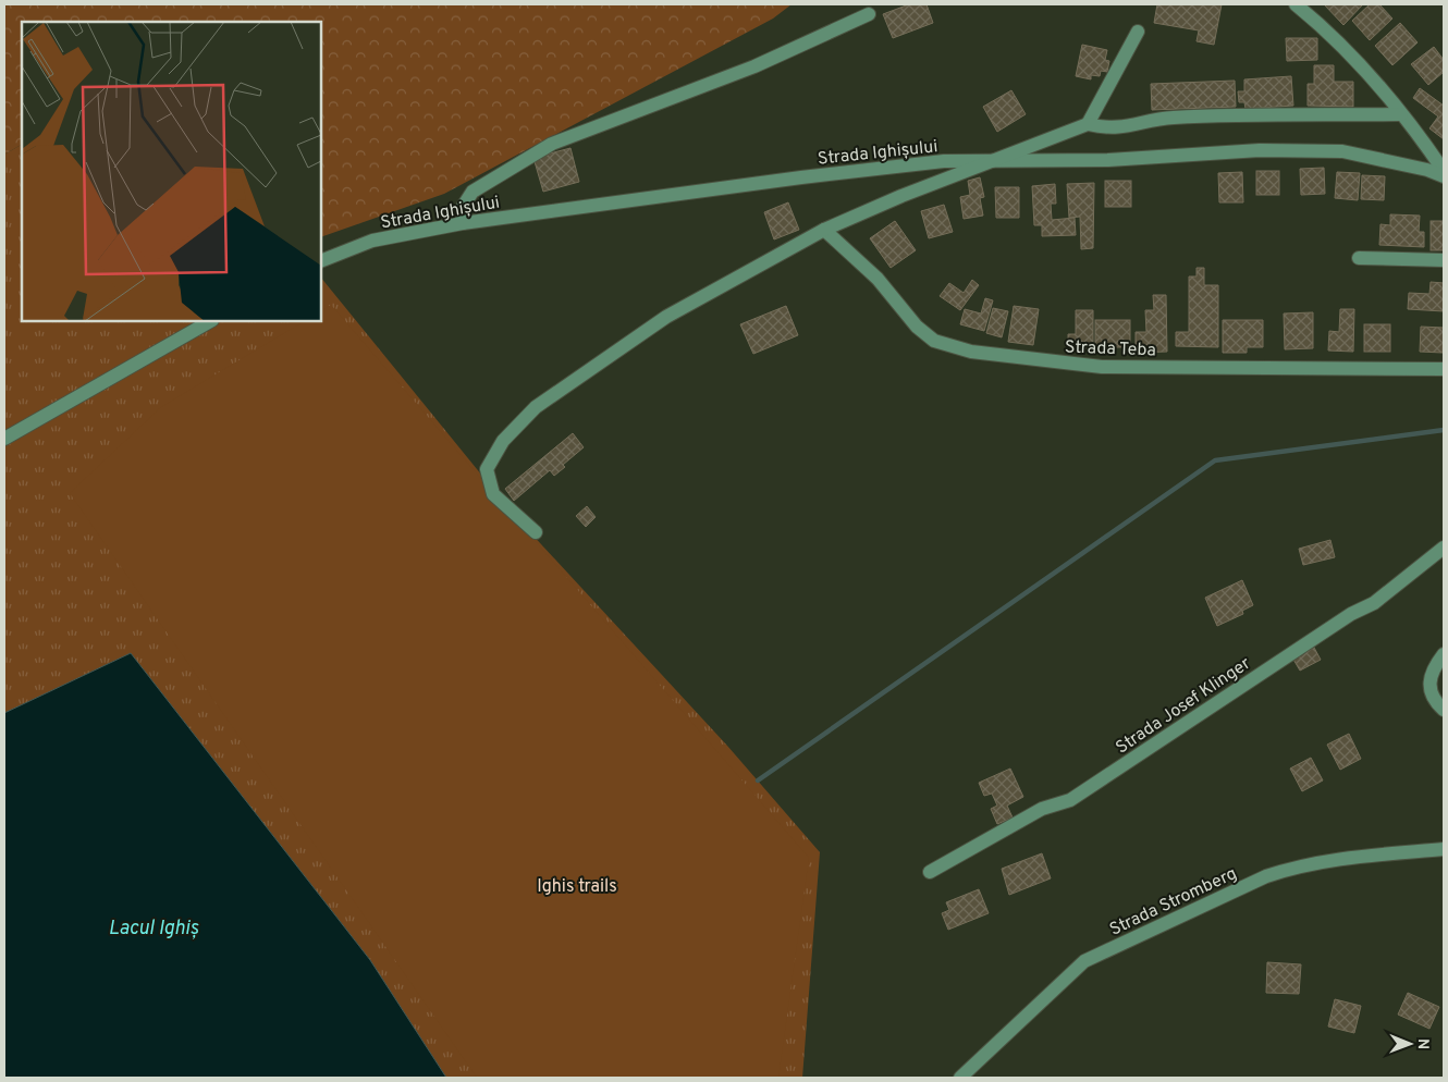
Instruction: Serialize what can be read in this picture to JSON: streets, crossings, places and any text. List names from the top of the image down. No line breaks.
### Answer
{"streets":{"street":["Strada Ighișului","Strada Teba","Strada Josef Klinger","Strada Stromberg"]},"water":["Lacul Ighiș"],"parks":["Ighis trails"],"north":"right"}
